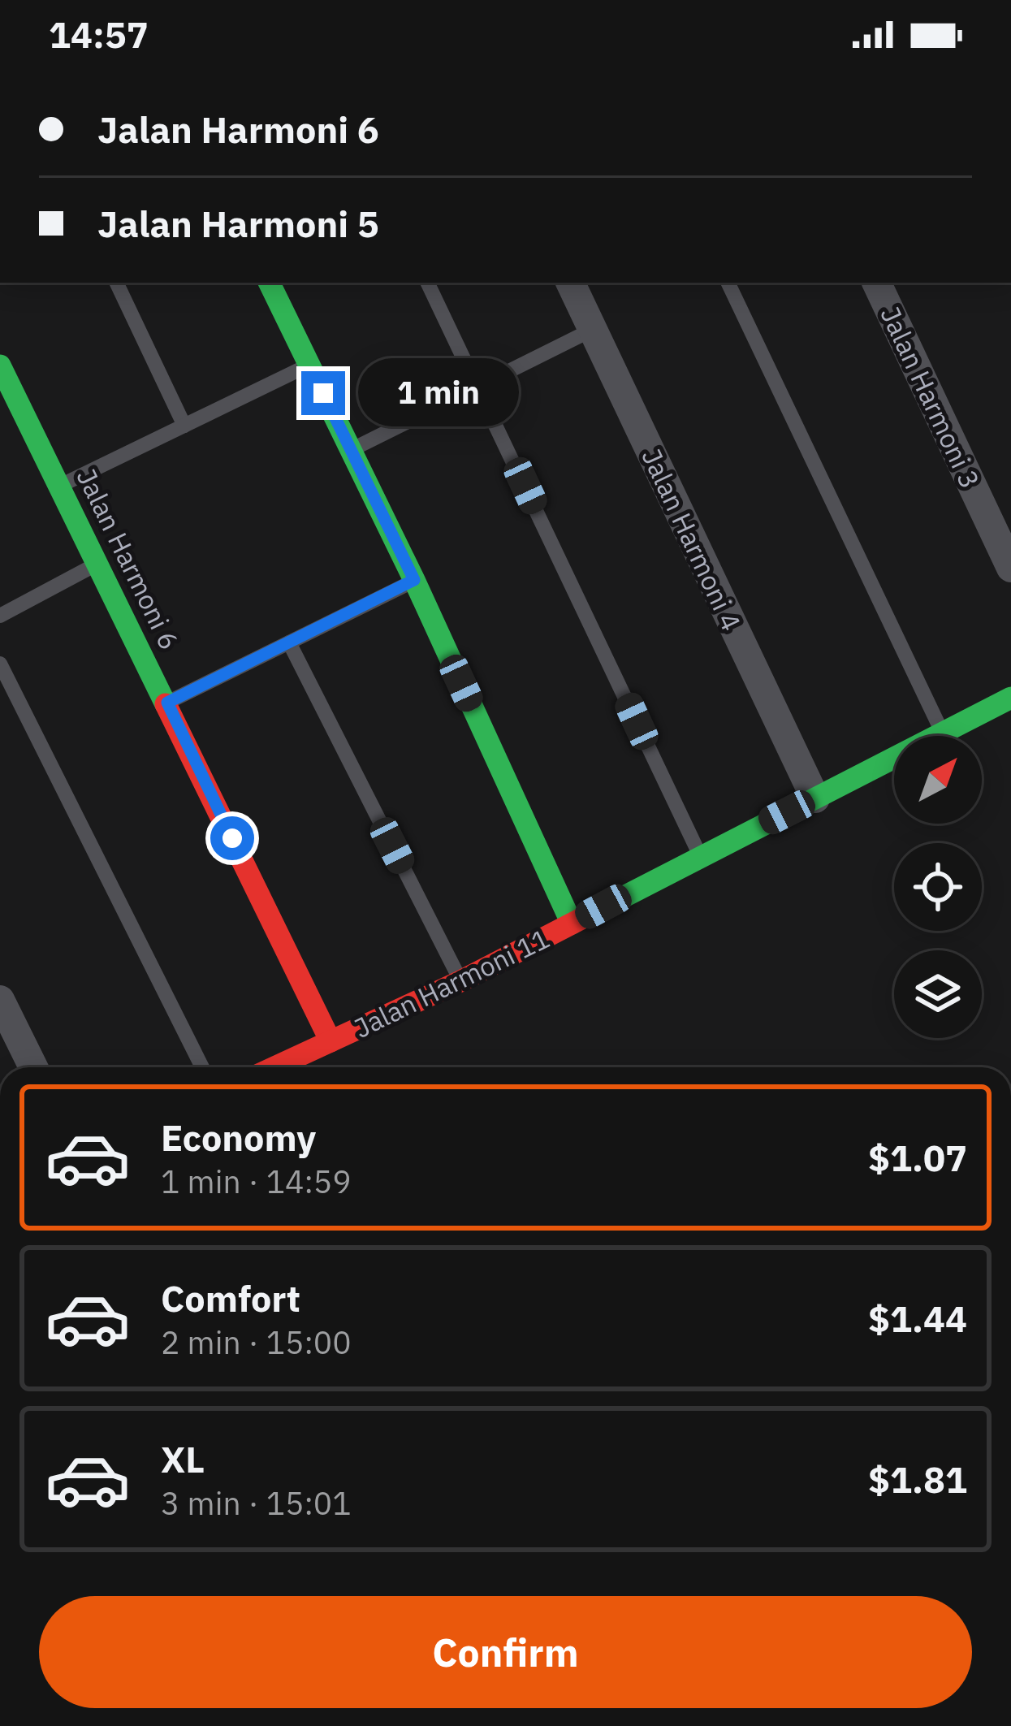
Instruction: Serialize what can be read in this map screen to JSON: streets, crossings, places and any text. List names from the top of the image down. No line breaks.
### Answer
{"streets":{"street":["Jalan Harmoni 3","Jalan Harmoni 4","Jalan Harmoni 6","Jalan Harmoni 11"]},"crossings":[["Jalan Harmoni 4","Jalan Harmoni 11"],["Jalan Harmoni 6","Jalan Harmoni 11"]],"north":"top right","page":{"status":"14:57","banner":["Jalan Harmoni 6","Jalan Harmoni 5"],"bubble":"1 min","list":[{"name":"Economy","note":"1 min · 14:59","value":"$1.07"},{"name":"Comfort","note":"2 min · 15:00","value":"$1.44"},{"name":"XL","note":"3 min · 15:01","value":"$1.81"}],"buttons":"Confirm"}}
